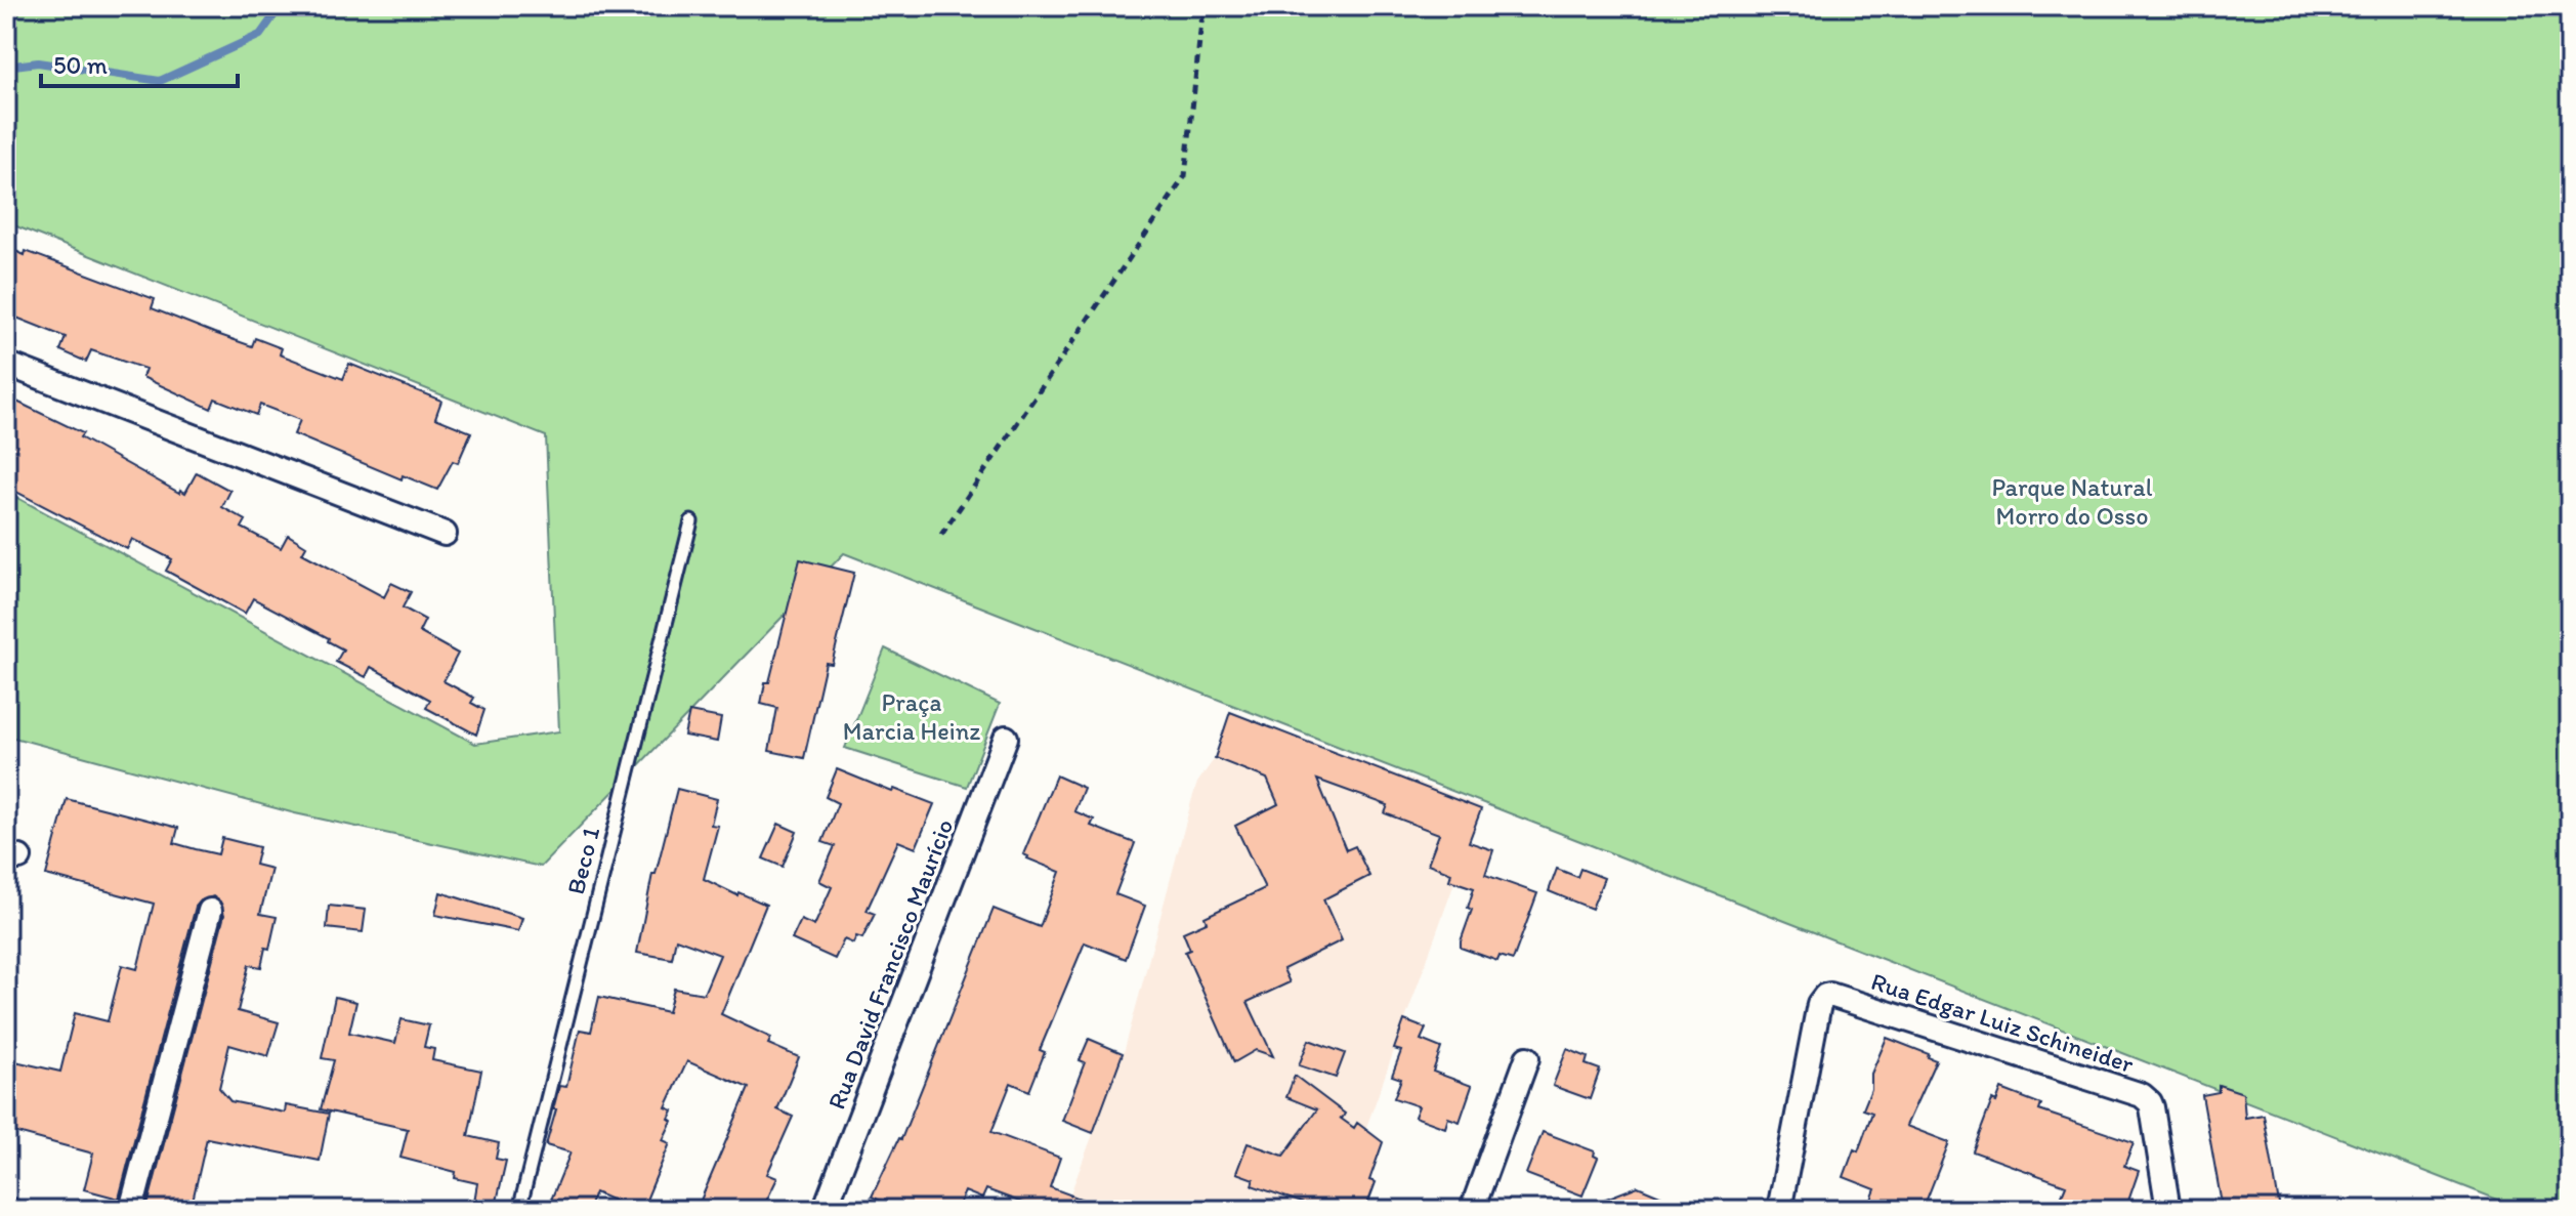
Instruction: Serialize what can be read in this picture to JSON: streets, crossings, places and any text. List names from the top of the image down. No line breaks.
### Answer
{"streets":{"street":["Rua David Francisco Maurício","Rua Edgar Luiz Schineider"],"lane":["Beco 1"]},"parks":["Parque Natural Morro do Osso","Praça Marcia Heinz"],"scale_bar":"50 m"}
